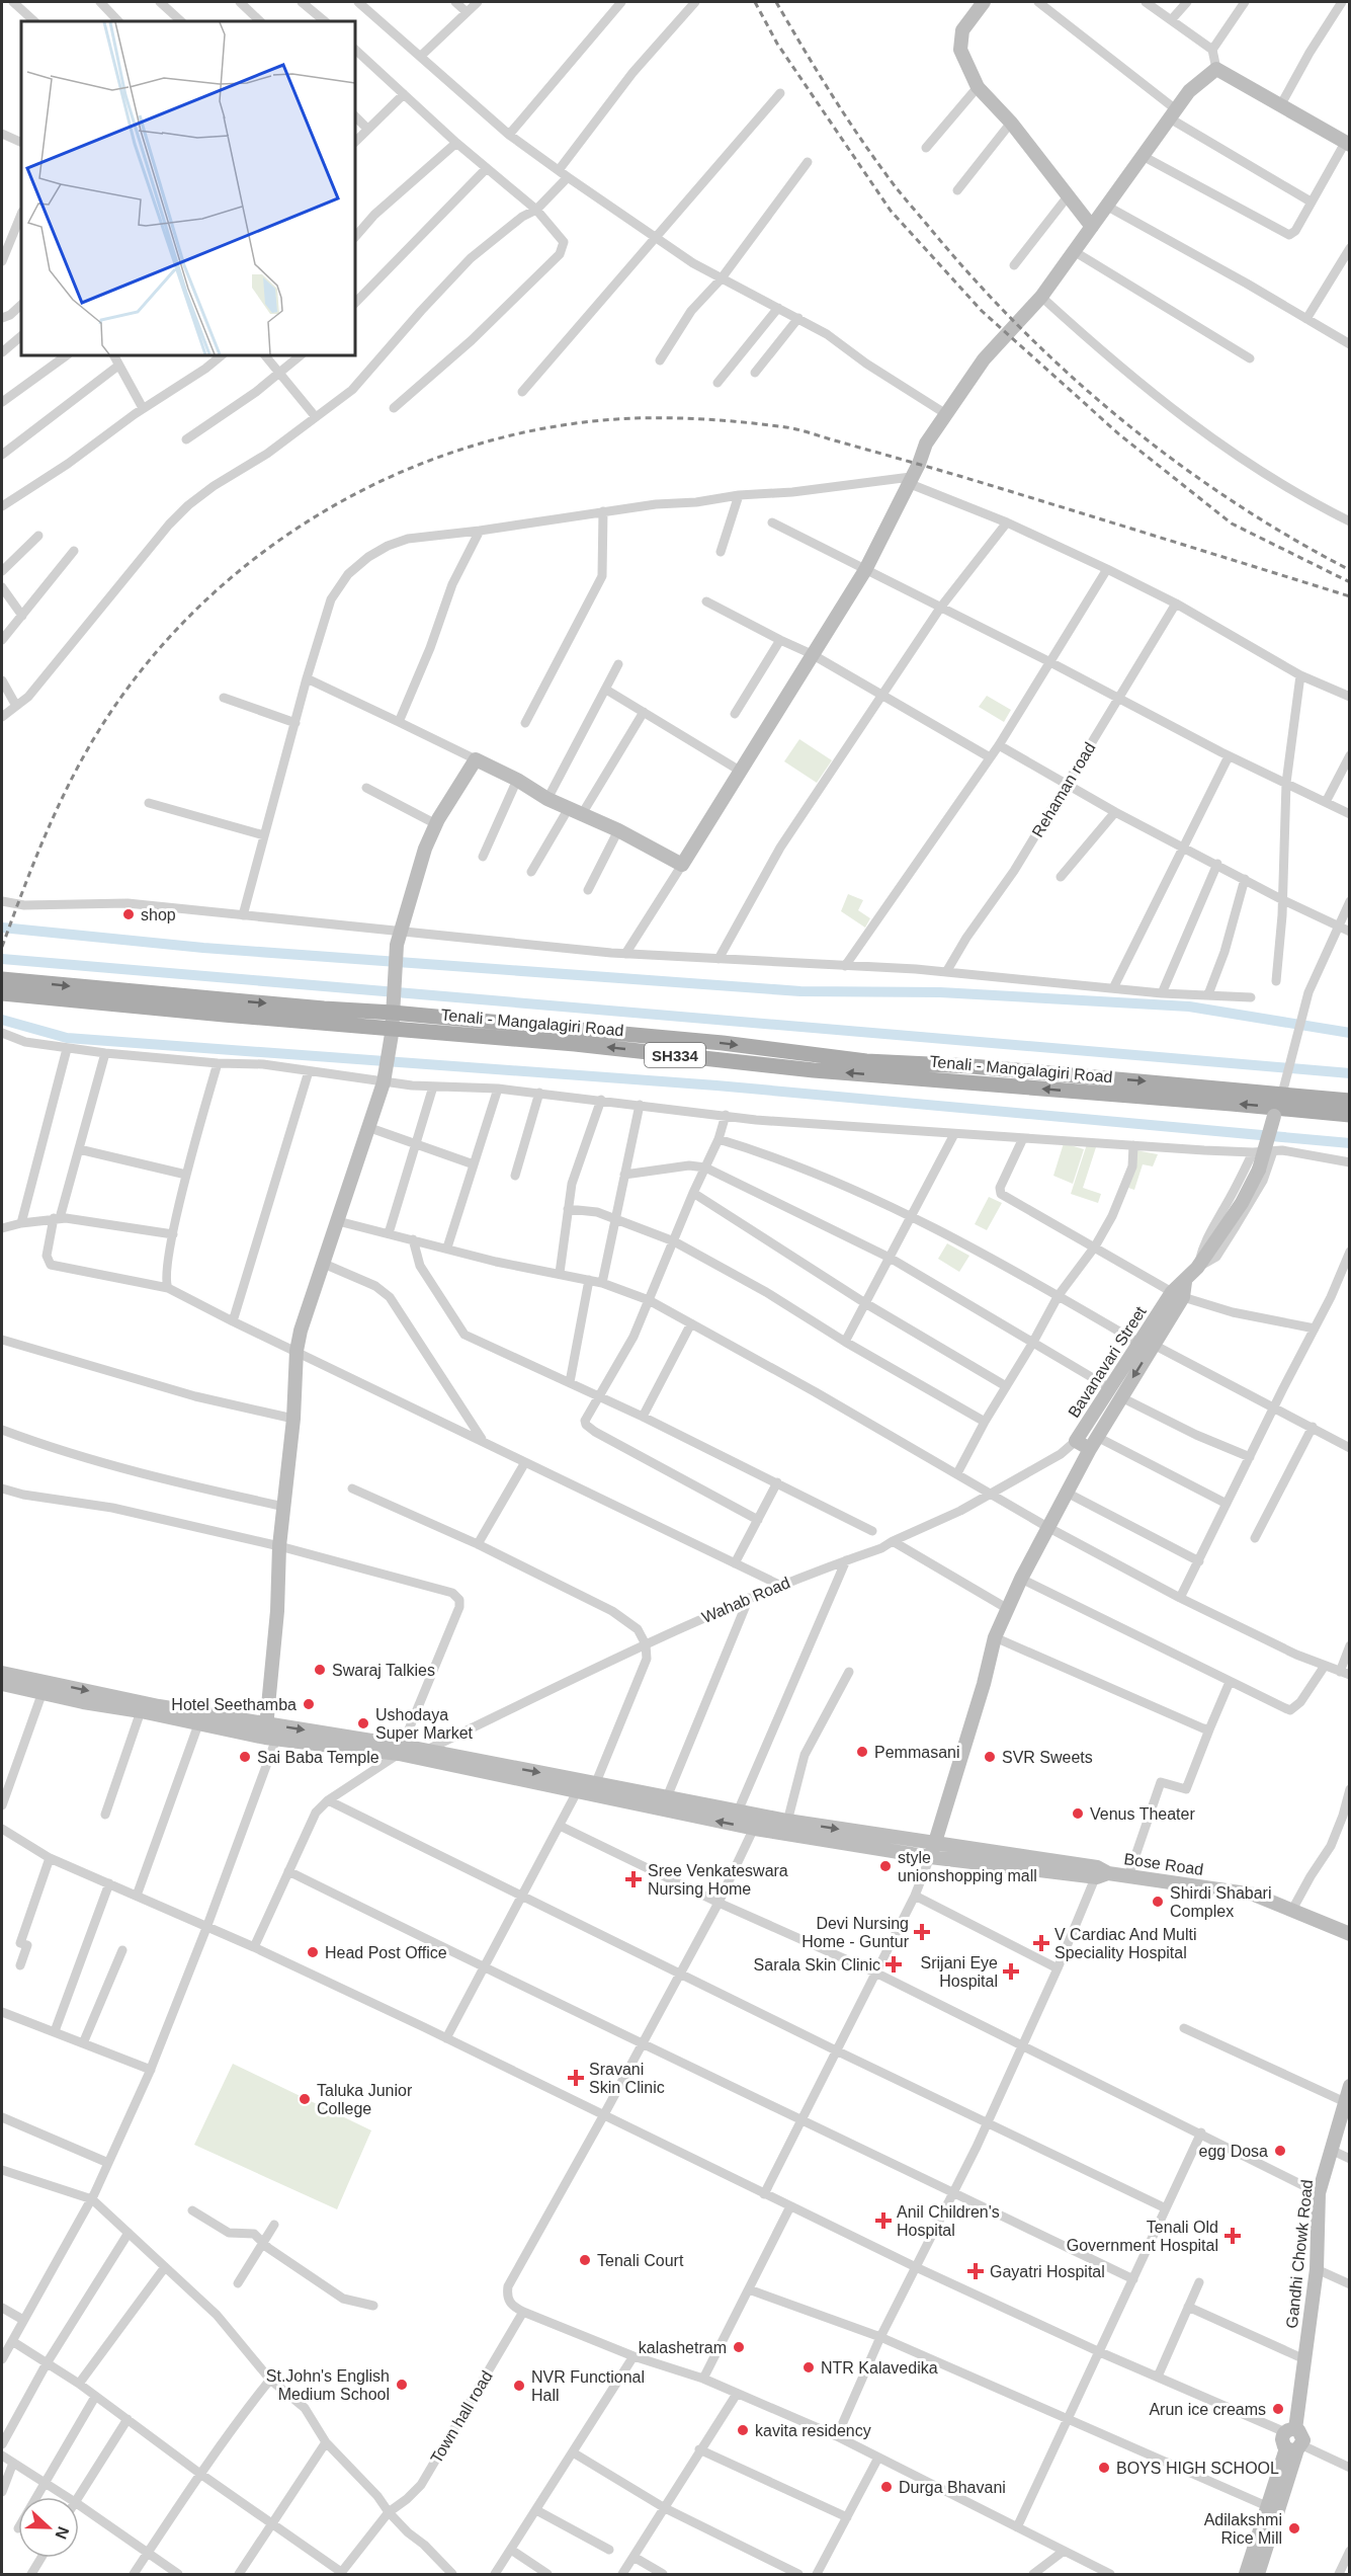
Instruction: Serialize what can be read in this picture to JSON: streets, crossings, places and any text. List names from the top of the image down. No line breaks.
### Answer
{"streets":{"main road":["SH334","Bavanavari Street","Bose Road","Gandhi Chowk Road"],"street":["Rehaman road","Wahab Road","Town hall road"]},"crossings":[["SH334","Bavanavari Street"],["Bavanavari Street","Wahab Road"]],"places":{"other":["shop","Swaraj Talkies","Hotel Seethamba","Ushodaya Super Market","Pemmasani","Sai Baba Temple","SVR Sweets","Venus Theater","style unionshopping mall","Shirdi Shabari Complex","Head Post Office","Taluka Junior College","egg Dosa","Tenali Court","kalashetram","NTR Kalavedika","St.John's English Medium School","NVR Functional Hall","Arun ice creams","kavita residency","BOYS HIGH SCHOOL","Durga Bhavani","Adilakshmi Rice Mill"],"health":["Sree Venkateswara Nursing Home","Devi Nursing Home - Guntur","V Cardiac And Multi Speciality Hospital","Sarala Skin Clinic","Srijani Eye Hospital","Sravani Skin Clinic","Anil Children's Hospital","Tenali Old Government Hospital","Gayatri Hospital"]},"north":"right"}
